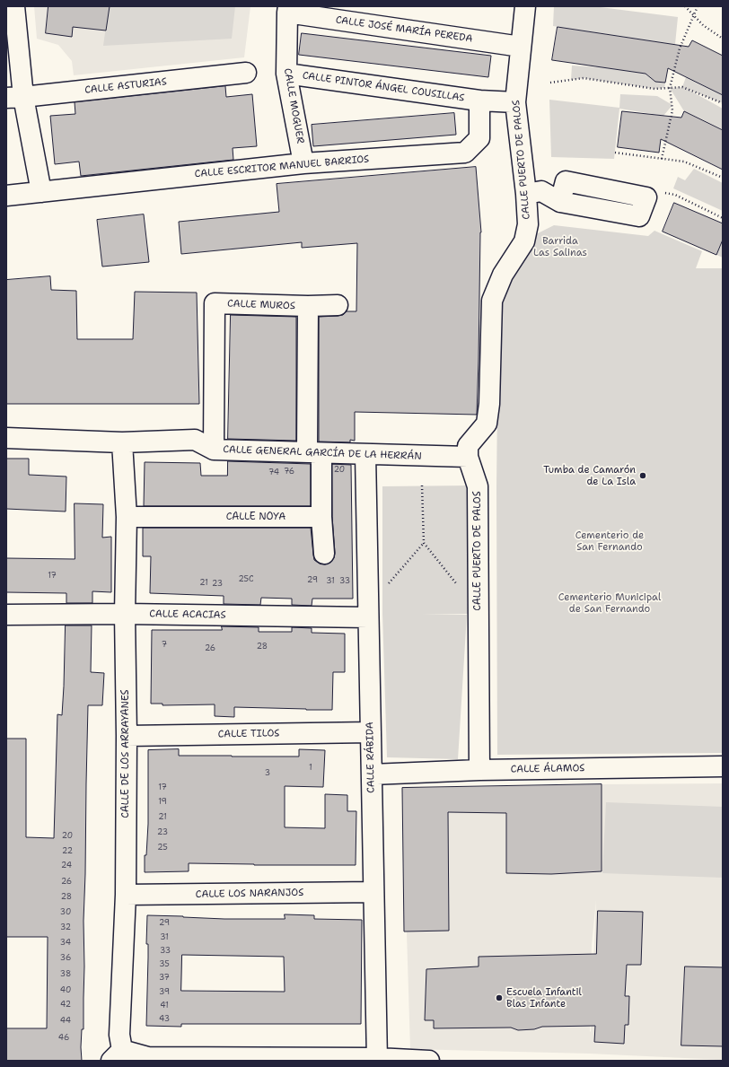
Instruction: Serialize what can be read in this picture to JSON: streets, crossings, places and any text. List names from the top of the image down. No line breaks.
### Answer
{"streets":{"street":["CALLE JOSÉ MARÍA PEREDA","CALLE ASTURIAS","CALLE PINTOR ÁNGEL COUSILLAS","CALLE MOGUER","CALLE PUERTO DE PALOS","CALLE ESCRITOR MANUEL BARRIOS","CALLE MUROS","CALLE GENERAL GARCÍA DE LA HERRÁN","CALLE NOYA","CALLE ACACIAS","CALLE TILOS","CALLE DE LOS ARRAYANES","CALLE RÁBIDA","CALLE ÁLAMOS","CALLE LOS NARANJOS"]},"crossings":[["CALLE JOSÉ MARÍA PEREDA","CALLE MOGUER"],["CALLE JOSÉ MARÍA PEREDA","CALLE PUERTO DE PALOS"],["CALLE PINTOR ÁNGEL COUSILLAS","CALLE MOGUER"],["CALLE PINTOR ÁNGEL COUSILLAS","CALLE ESCRITOR MANUEL BARRIOS"],["CALLE MOGUER","CALLE ESCRITOR MANUEL BARRIOS"],["CALLE PUERTO DE PALOS","CALLE GENERAL GARCÍA DE LA HERRÁN"],["CALLE PUERTO DE PALOS","CALLE ÁLAMOS"],["CALLE MUROS","CALLE GENERAL GARCÍA DE LA HERRÁN"],["CALLE GENERAL GARCÍA DE LA HERRÁN","CALLE DE LOS ARRAYANES"],["CALLE GENERAL GARCÍA DE LA HERRÁN","CALLE RÁBIDA"],["CALLE NOYA","CALLE DE LOS ARRAYANES"],["CALLE ACACIAS","CALLE DE LOS ARRAYANES"],["CALLE ACACIAS","CALLE RÁBIDA"],["CALLE TILOS","CALLE DE LOS ARRAYANES"],["CALLE TILOS","CALLE RÁBIDA"],["CALLE DE LOS ARRAYANES","CALLE LOS NARANJOS"],["CALLE RÁBIDA","CALLE ÁLAMOS"],["CALLE RÁBIDA","CALLE LOS NARANJOS"]],"parks":["Barrida Las Salinas","Cementerio de San Fernando","Cementerio Municipal de San Fernando"],"places":["Tumba de Camarón de La Isla","Escuela Infantil Blas Infante"],"house_numbers":["20","76","74","17","25C","29","31","33","21","23","7","28","26","1","3","17","19","21","23","20","25","22","24","26","28","30","29","32","31","34","33","36","35","38","37","40","39","42","41","43","44","46"]}
